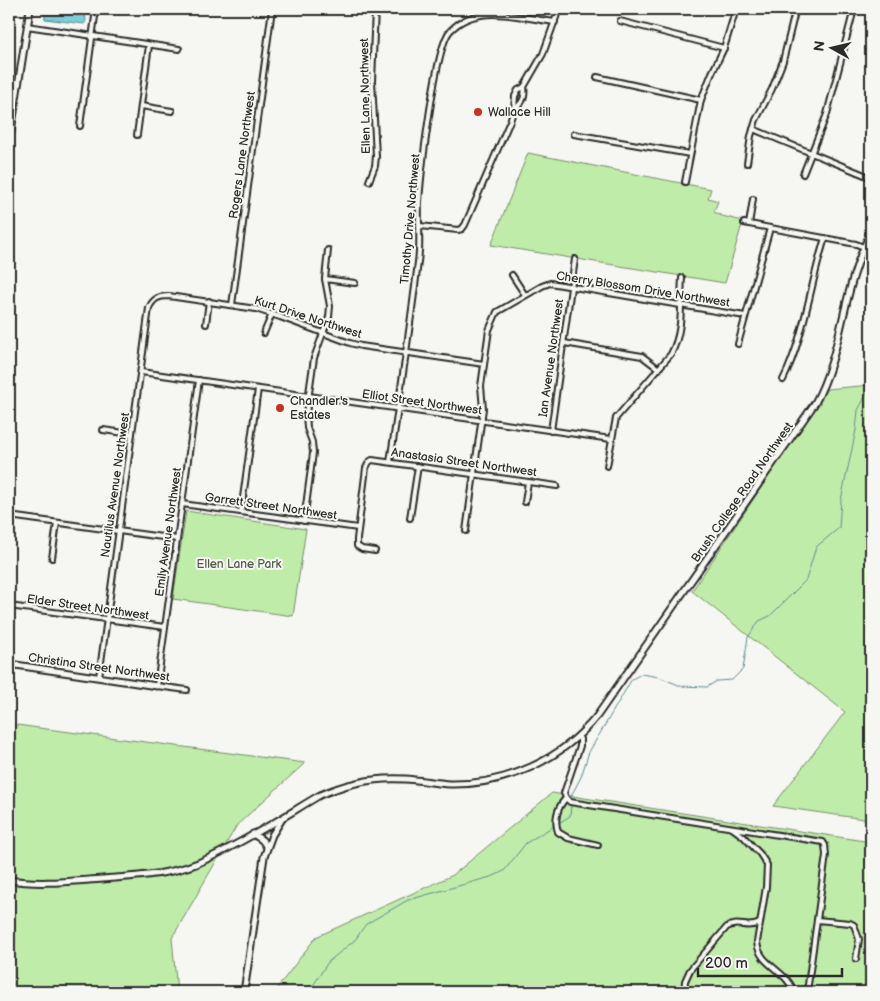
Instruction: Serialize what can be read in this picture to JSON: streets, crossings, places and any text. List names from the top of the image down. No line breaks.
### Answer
{"streets":{"street":["Ellen Lane Northwest","Rogers Lane Northwest","Timothy Drive Northwest","Cherry Blossom Drive Northwest","Kurt Drive Northwest","Ian Avenue Northwest","Elliot Street Northwest","Anastasia Street Northwest","Nautilus Avenue Northwest","Brush College Road Northwest","Garrett Street Northwest","Emily Avenue Northwest","Elder Street Northwest","Christina Street Northwest"]},"crossings":[["Rogers Lane Northwest","Kurt Drive Northwest"],["Timothy Drive Northwest","Kurt Drive Northwest"],["Timothy Drive Northwest","Elliot Street Northwest"],["Timothy Drive Northwest","Anastasia Street Northwest"],["Cherry Blossom Drive Northwest","Kurt Drive Northwest"],["Cherry Blossom Drive Northwest","Ian Avenue Northwest"],["Cherry Blossom Drive Northwest","Elliot Street Northwest"],["Cherry Blossom Drive Northwest","Anastasia Street Northwest"],["Kurt Drive Northwest","Nautilus Avenue Northwest"],["Ian Avenue Northwest","Elliot Street Northwest"],["Elliot Street Northwest","Nautilus Avenue Northwest"],["Elliot Street Northwest","Emily Avenue Northwest"],["Anastasia Street Northwest","Garrett Street Northwest"],["Nautilus Avenue Northwest","Elder Street Northwest"],["Nautilus Avenue Northwest","Christina Street Northwest"],["Garrett Street Northwest","Emily Avenue Northwest"],["Emily Avenue Northwest","Elder Street Northwest"],["Emily Avenue Northwest","Christina Street Northwest"]],"parks":["Ellen Lane Park"],"places":["Wallace Hill","Chandler's Estates"],"scale_bar":"200 m","north":"left"}
